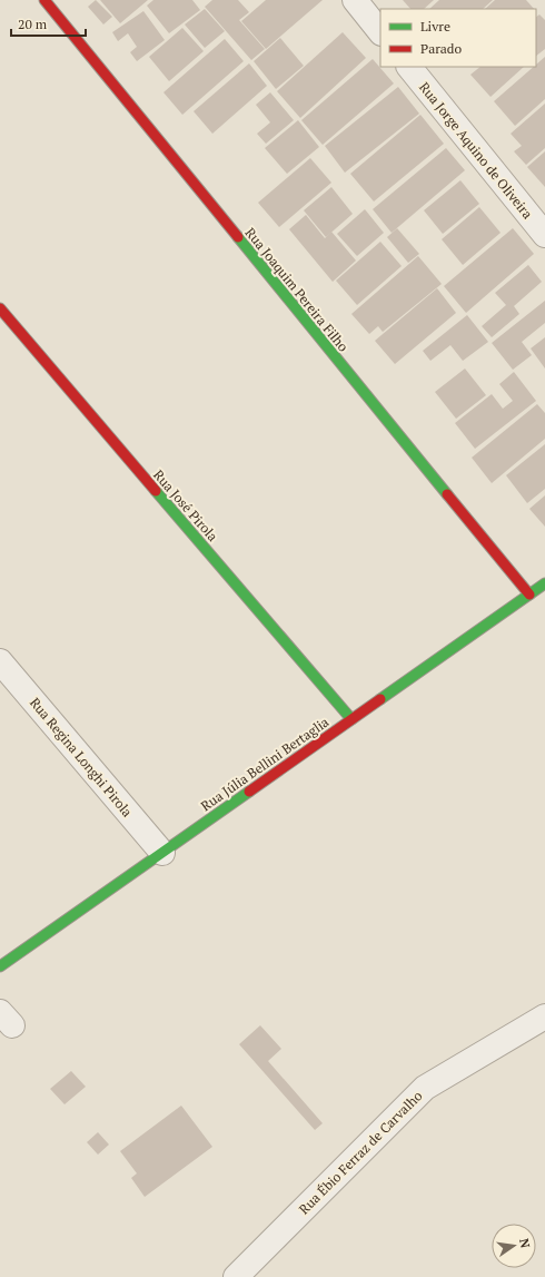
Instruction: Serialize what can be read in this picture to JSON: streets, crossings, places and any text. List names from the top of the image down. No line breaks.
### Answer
{"streets":{"street":["Rua Jorge Aquino de Oliveira","Rua Joaquim Pereira Filho","Rua José Pirola","Rua Regina Longhi Pirola","Rua Júlia Bellini Bertaglia","Rua Ébio Ferraz de Carvalho"]},"crossings":[["Rua Joaquim Pereira Filho","Rua Júlia Bellini Bertaglia"],["Rua José Pirola","Rua Júlia Bellini Bertaglia"],["Rua Regina Longhi Pirola","Rua Júlia Bellini Bertaglia"]],"legend":["Livre","Parado"],"scale_bar":"20 m","north":"right"}
